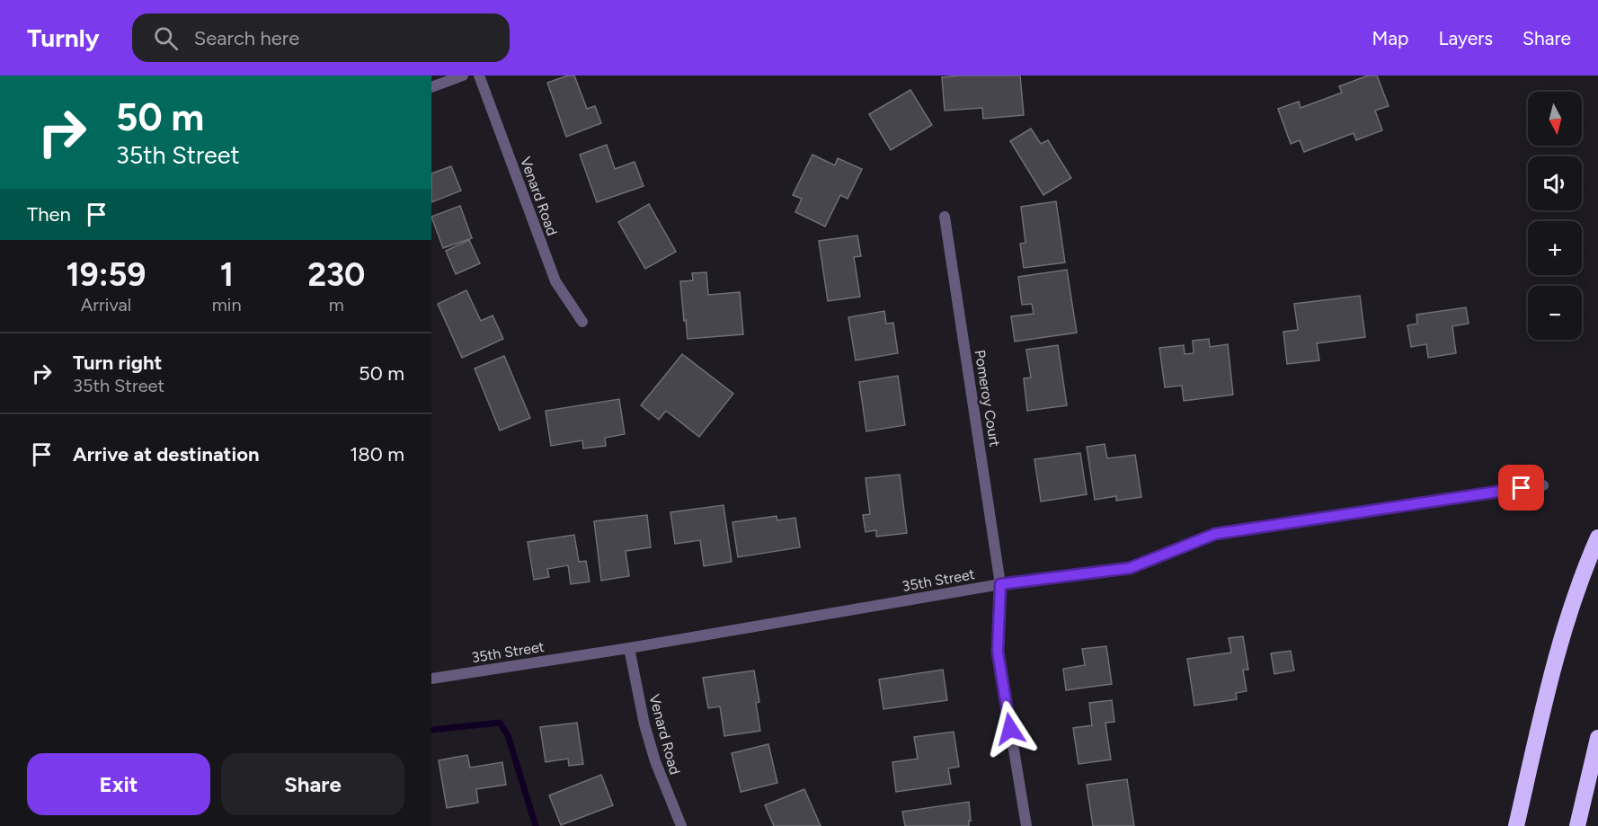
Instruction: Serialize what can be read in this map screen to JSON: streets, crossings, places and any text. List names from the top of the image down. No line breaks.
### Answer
{"streets":{"street":["Venard Road","Pomeroy Court","35th Street"]},"crossings":[["Venard Road","35th Street"],["Pomeroy Court","35th Street"]],"north":"bottom","page":{"header":"Turnly","search":"Search here","nav":["Map","Layers","Share"],"turn":["50 m","35th Street"],"map_buttons":["+","−"],"then":"Then","eta":["19:59","Arrival","1","min","230","m"],"list":[{"name":"Turn right","note":"35th Street","value":"50 m"},{"name":"Arrive at destination","value":"180 m"}],"buttons":["Exit","Share"]}}
